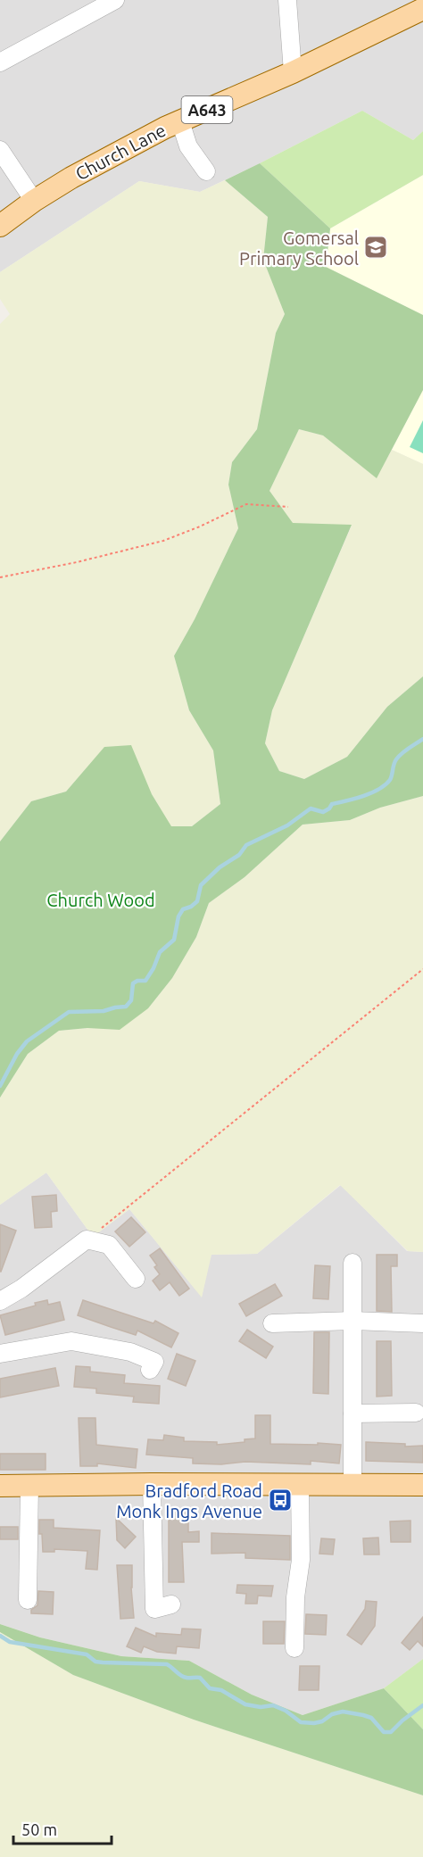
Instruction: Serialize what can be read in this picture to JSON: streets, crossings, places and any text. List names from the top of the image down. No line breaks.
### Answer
{"streets":{"main road":["A643","Church Lane"]},"parks":["Church Wood"],"places":{"school or university":["Gomersal Primary School"],"bus stop":["Bradford Road Monk Ings Avenue"]},"scale_bar":"50 m"}
